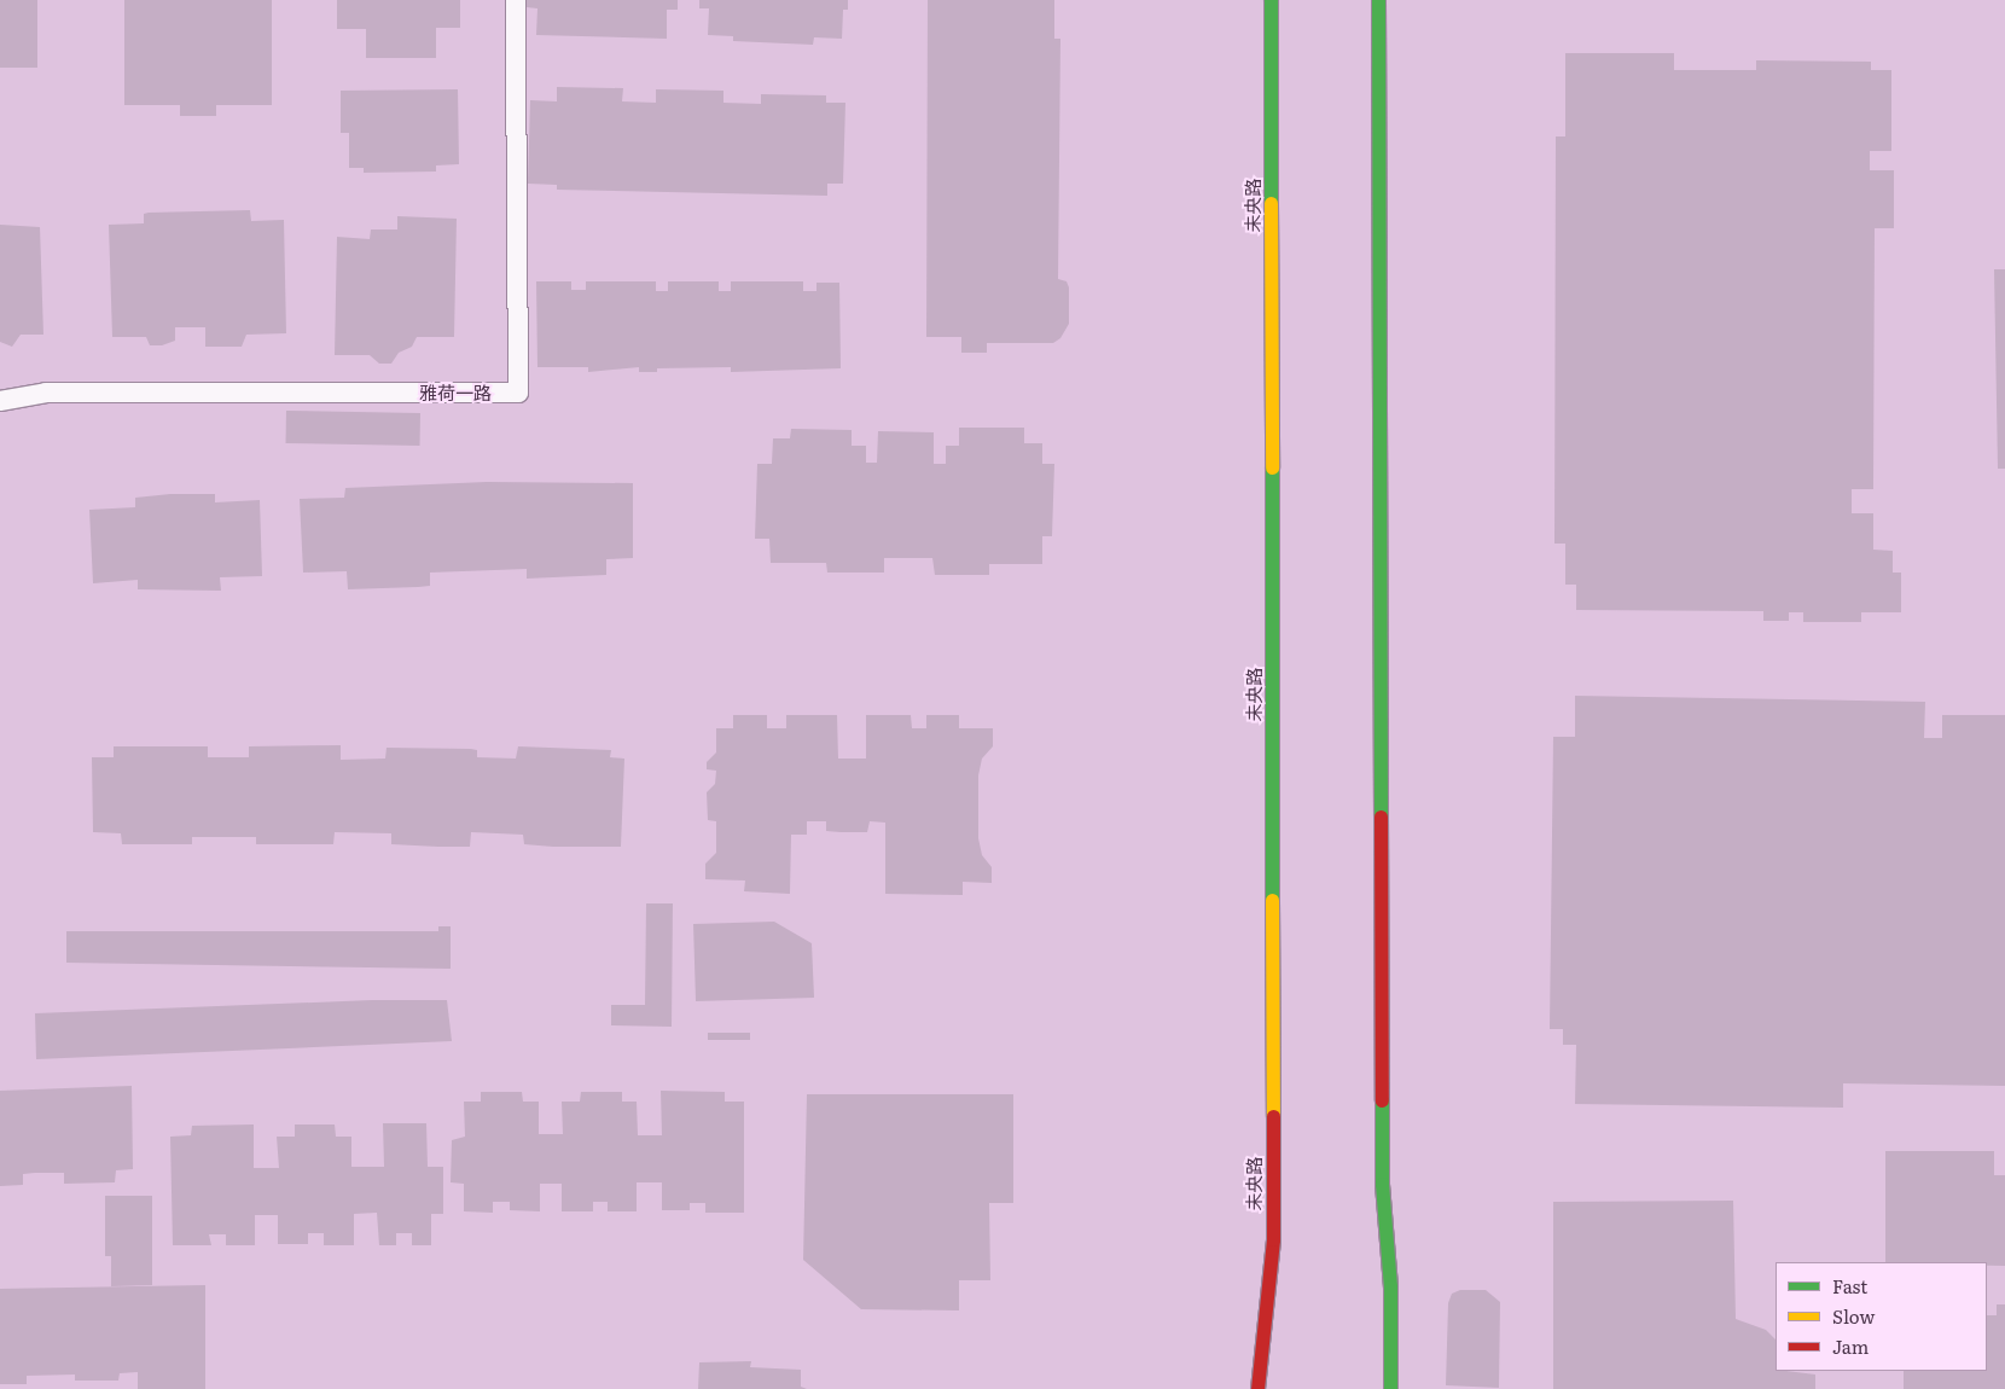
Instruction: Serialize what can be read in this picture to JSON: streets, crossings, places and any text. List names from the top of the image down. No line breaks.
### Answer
{"streets":{"main road":["未央路"],"lane":["雅荷一路"]},"legend":["Fast","Slow","Jam"]}
